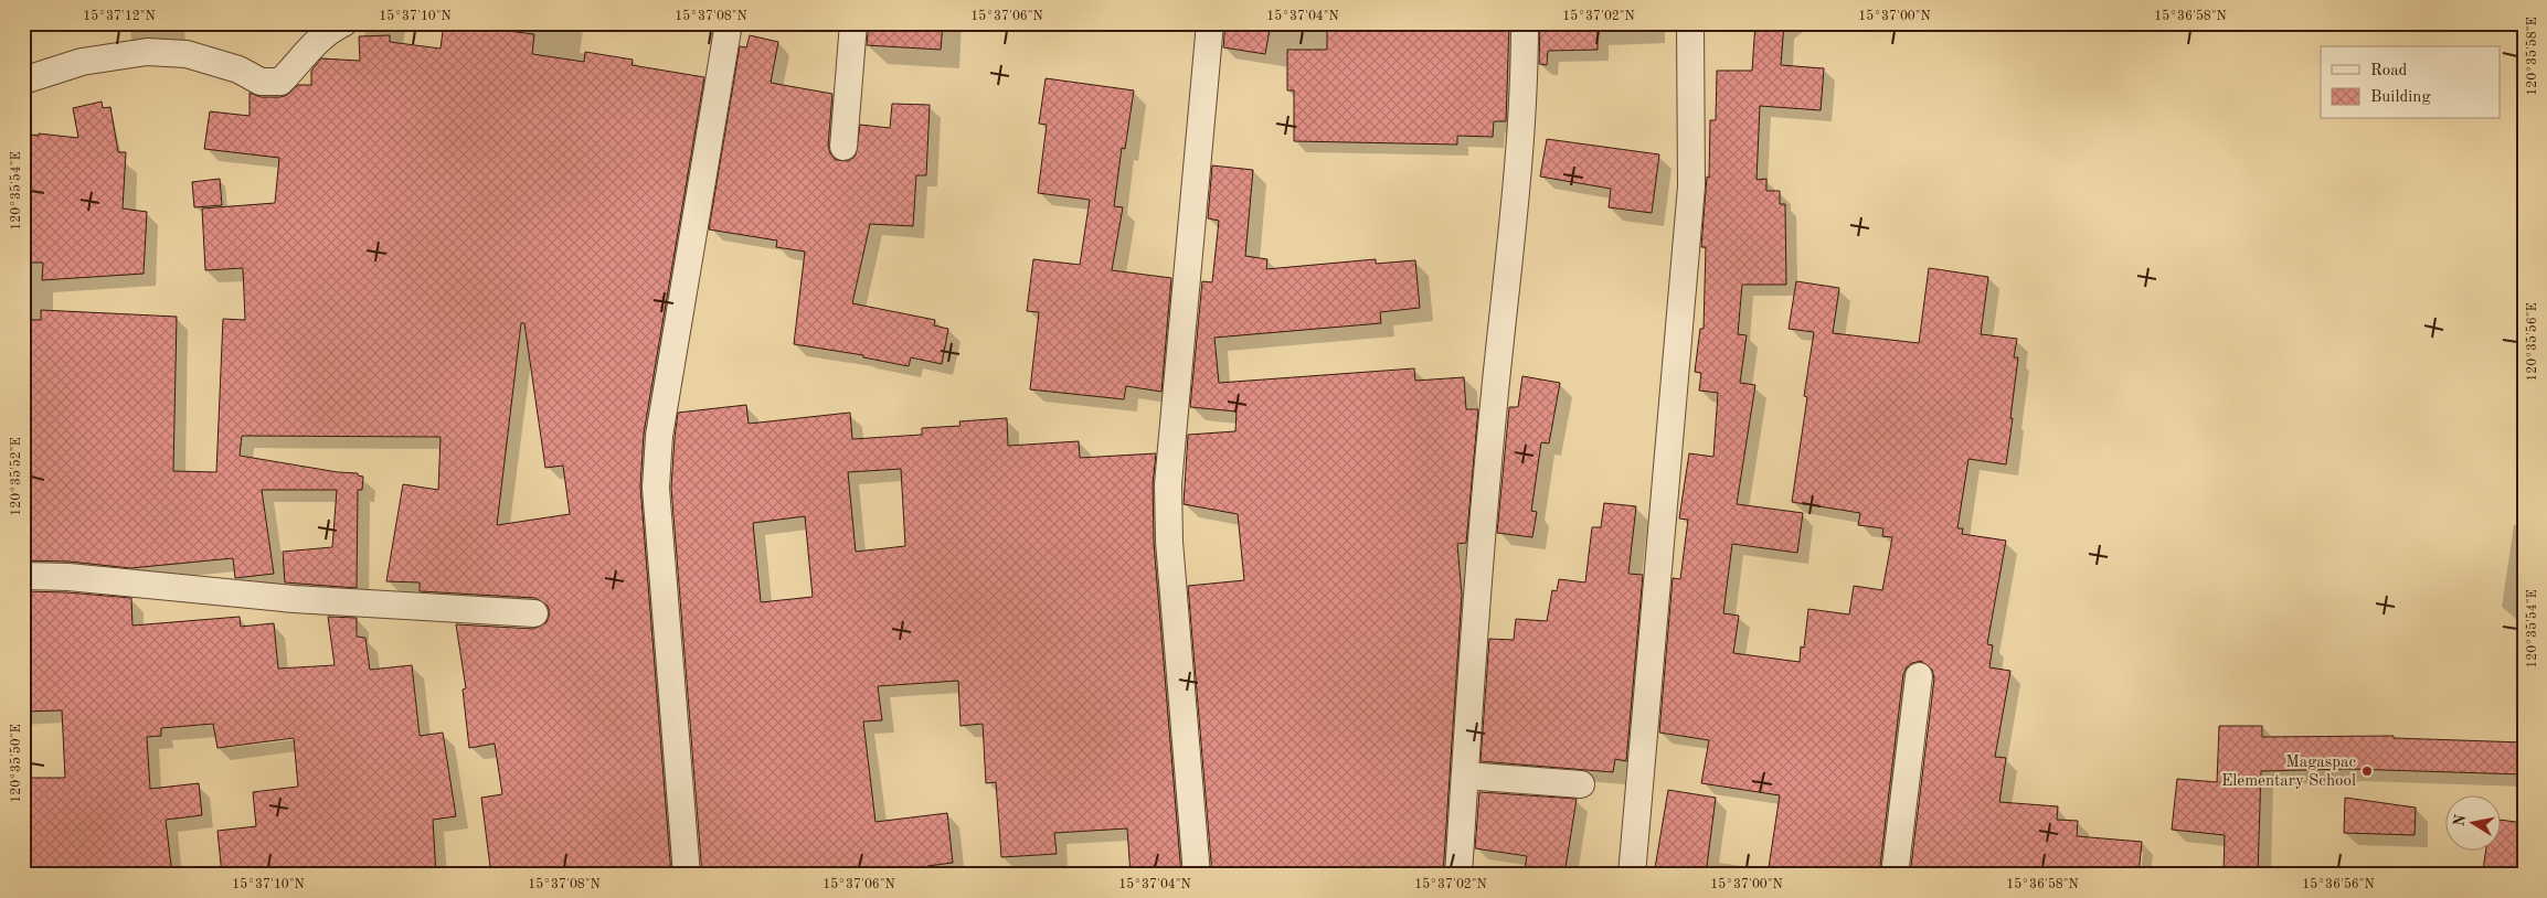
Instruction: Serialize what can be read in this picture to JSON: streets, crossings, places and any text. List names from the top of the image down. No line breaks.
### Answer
{"places":["Magaspac Elementary School"],"legend":["Road","Building"],"north":"left","coordinates":["15°37'12\"N","15°37'10\"N","15°37'08\"N","15°37'06\"N","15°37'04\"N","15°37'02\"N","15°37'00\"N","15°36'58\"N","120°35'58\"E","120°35'54\"E","120°35'56\"E","120°35'52\"E","120°35'50\"E","15°36'56\"N"]}
